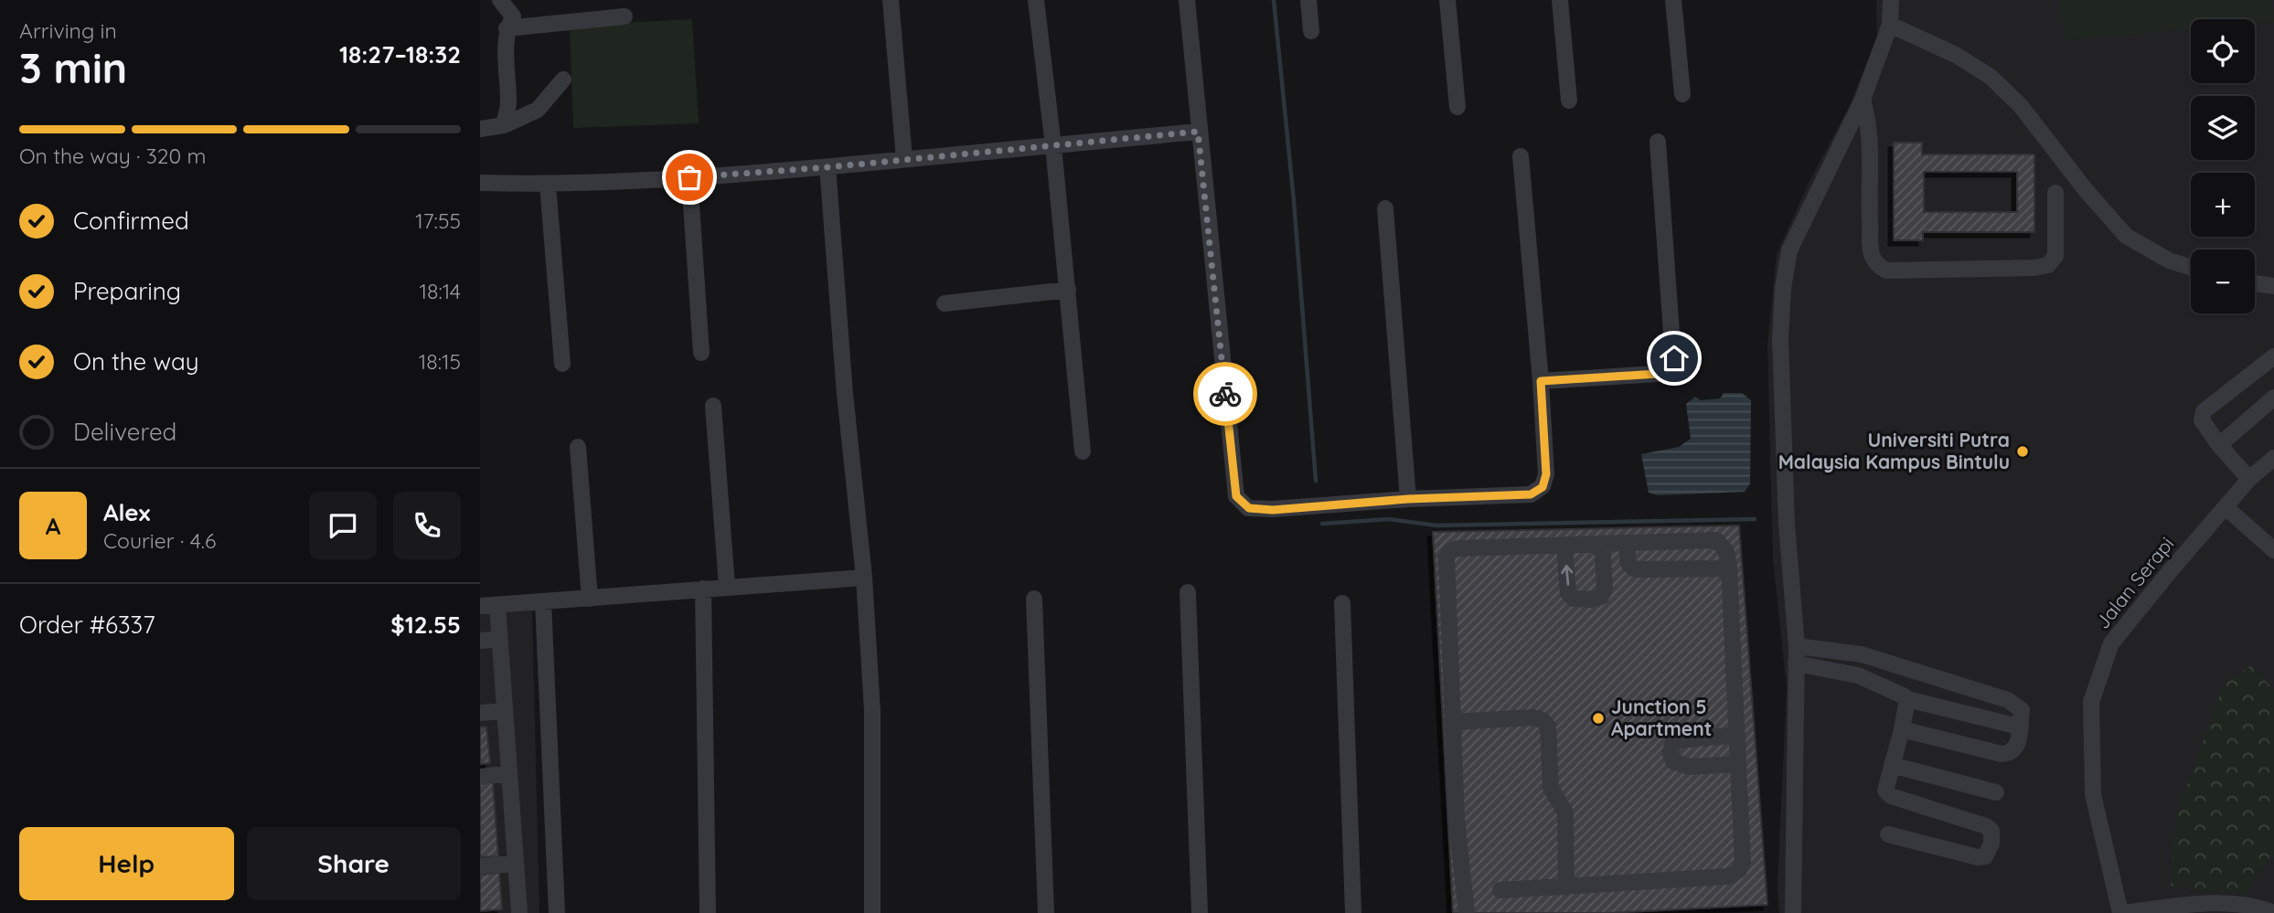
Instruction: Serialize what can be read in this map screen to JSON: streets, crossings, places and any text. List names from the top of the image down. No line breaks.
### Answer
{"streets":{"street":["Jalan Serapi"]},"places":["Universiti Putra Malaysia Kampus Bintulu","Junction 5 Apartment"],"page":{"heading":["3 min","Arriving in","18:27–18:32"],"panel":["Alex","Courier · 4.6","Order #6337","$12.55"],"map_buttons":["+","−"],"bar":"On the way · 320 m","list":[["Confirmed","17:55"],["Preparing","18:14"],["On the way","18:15"],"Delivered"],"round":"A","buttons":["Help","Share"]}}
